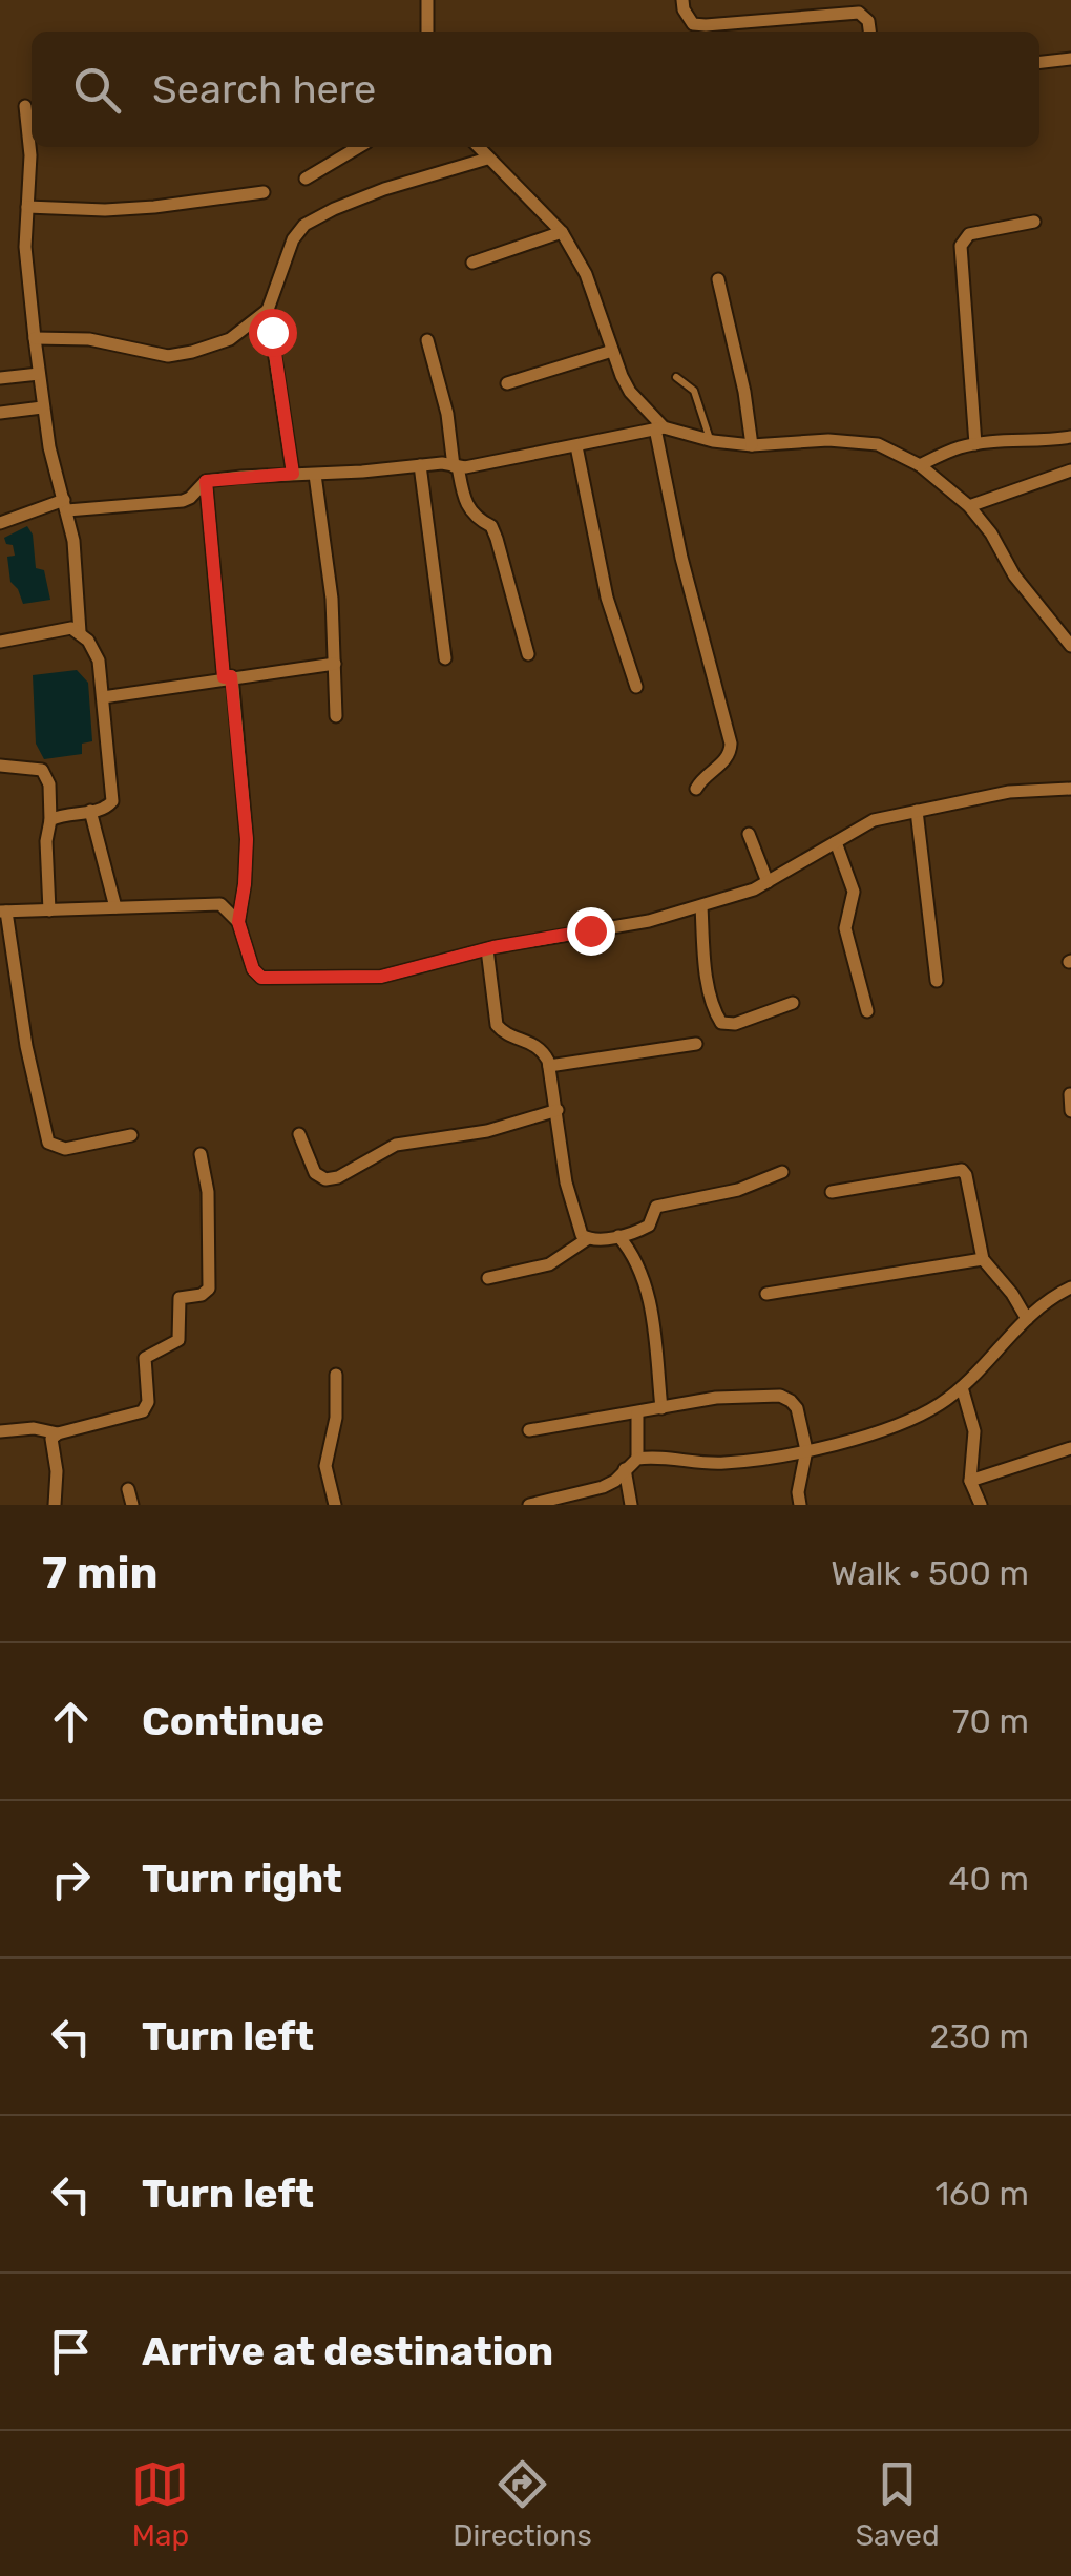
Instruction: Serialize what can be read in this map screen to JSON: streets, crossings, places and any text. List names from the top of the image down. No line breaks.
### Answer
{"page":{"search":"Search here","heading":["7 min","Walk · 500 m"],"list":[["Continue","70 m"],["Turn right","40 m"],["Turn left","230 m"],["Turn left","160 m"],"Arrive at destination"],"nav":["Map","Directions","Saved"]}}
